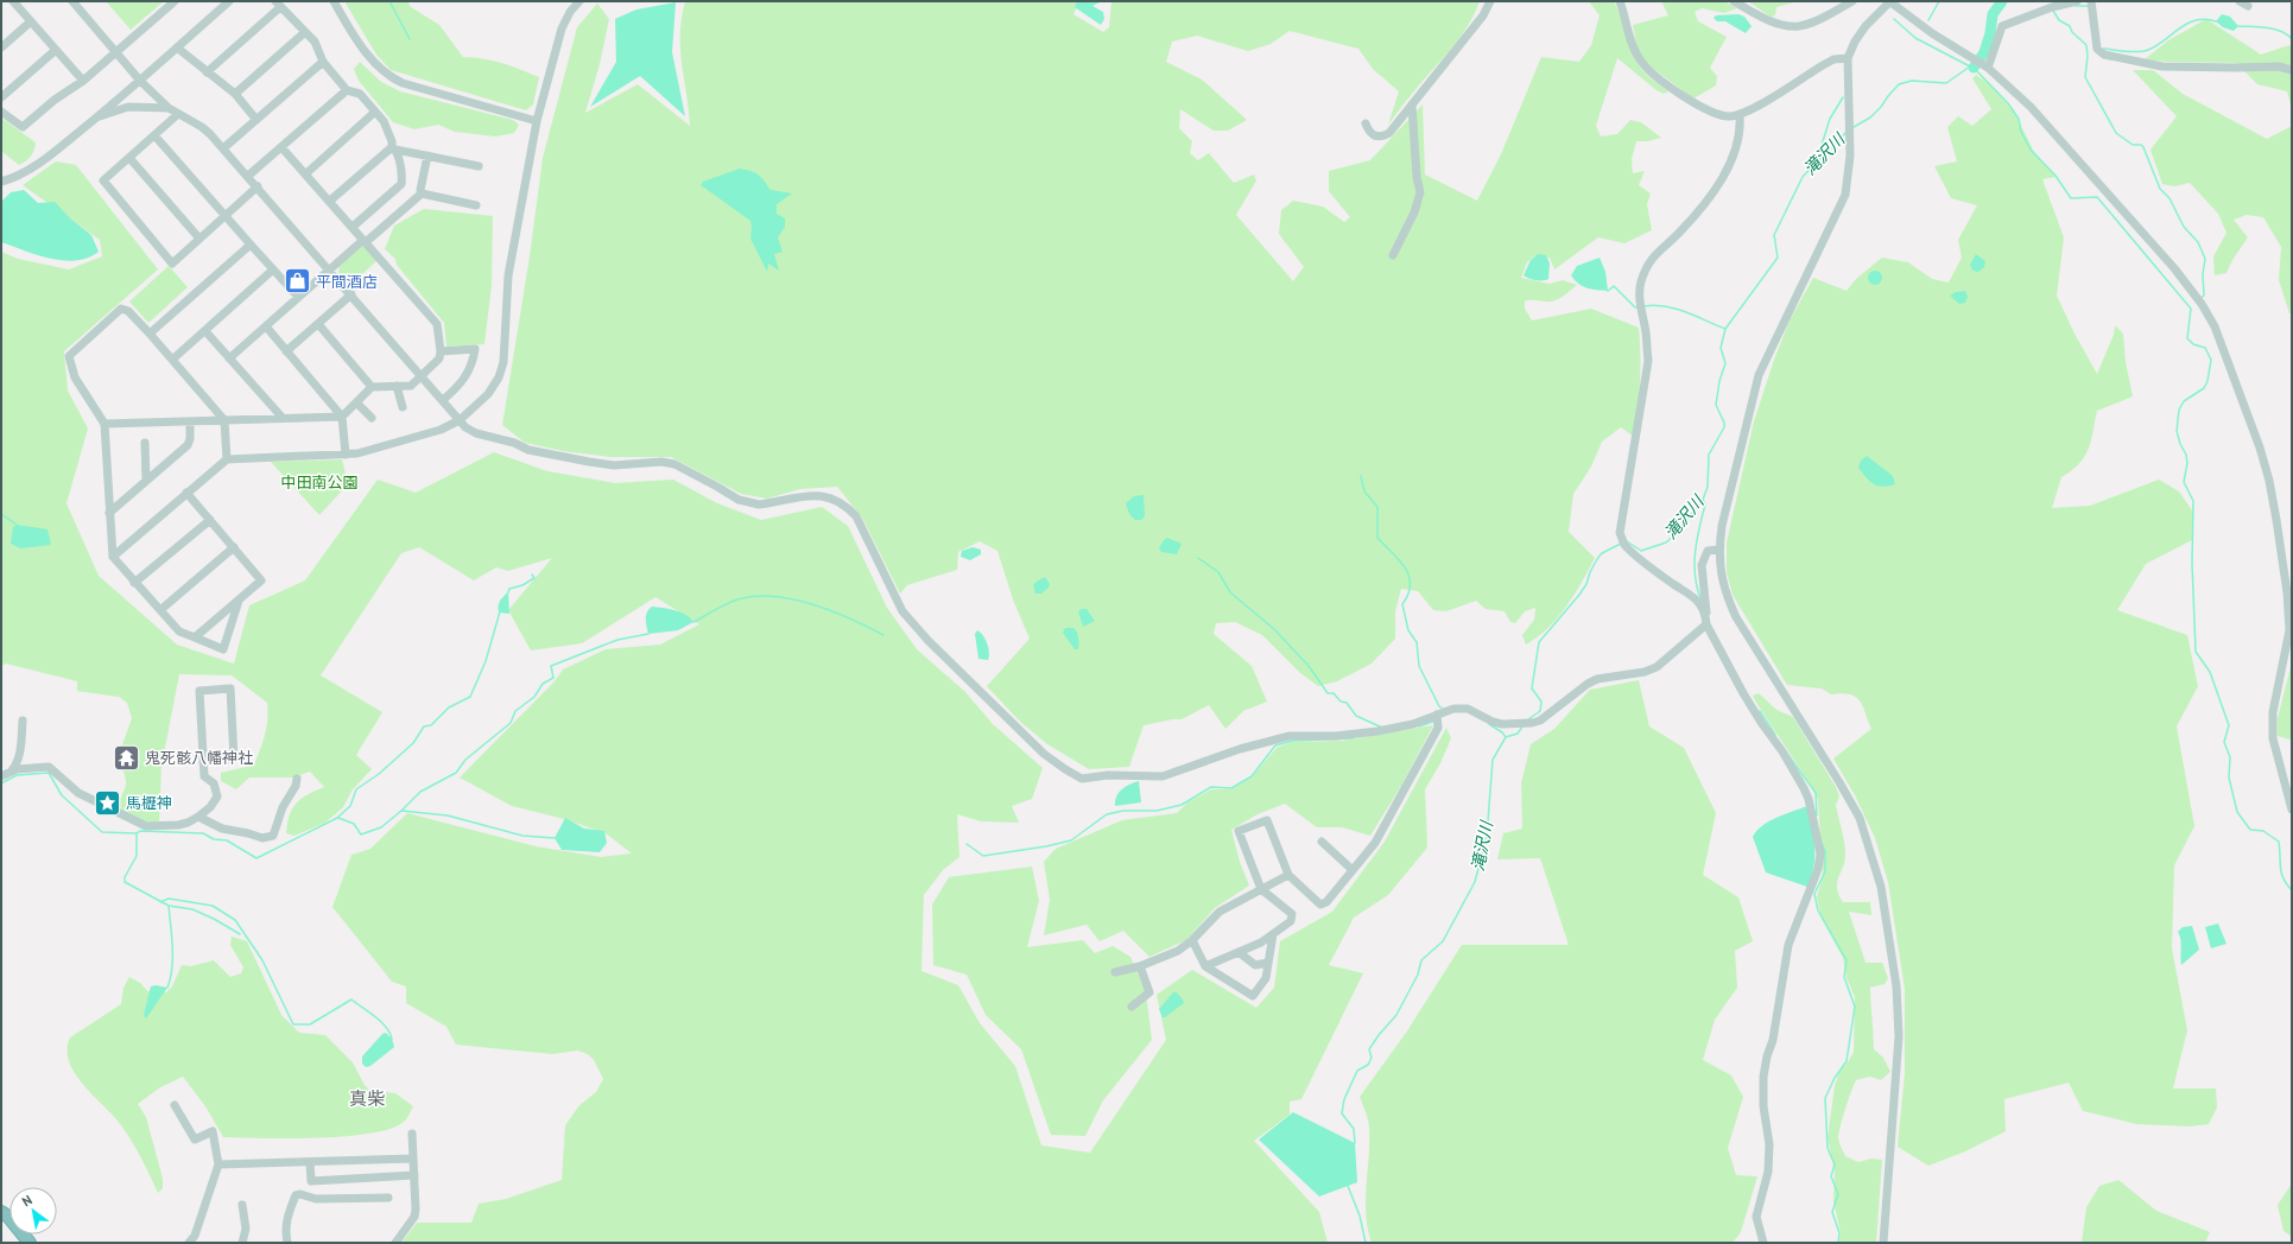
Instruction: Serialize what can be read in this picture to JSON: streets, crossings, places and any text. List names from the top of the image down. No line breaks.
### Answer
{"districts":["真柴"],"water":["滝沢川"],"parks":["中田南公園"],"places":{"shop":["平間酒店"],"temple":["鬼死骸八幡神社"],"place":["馬櫪神"]},"north":"top left"}
